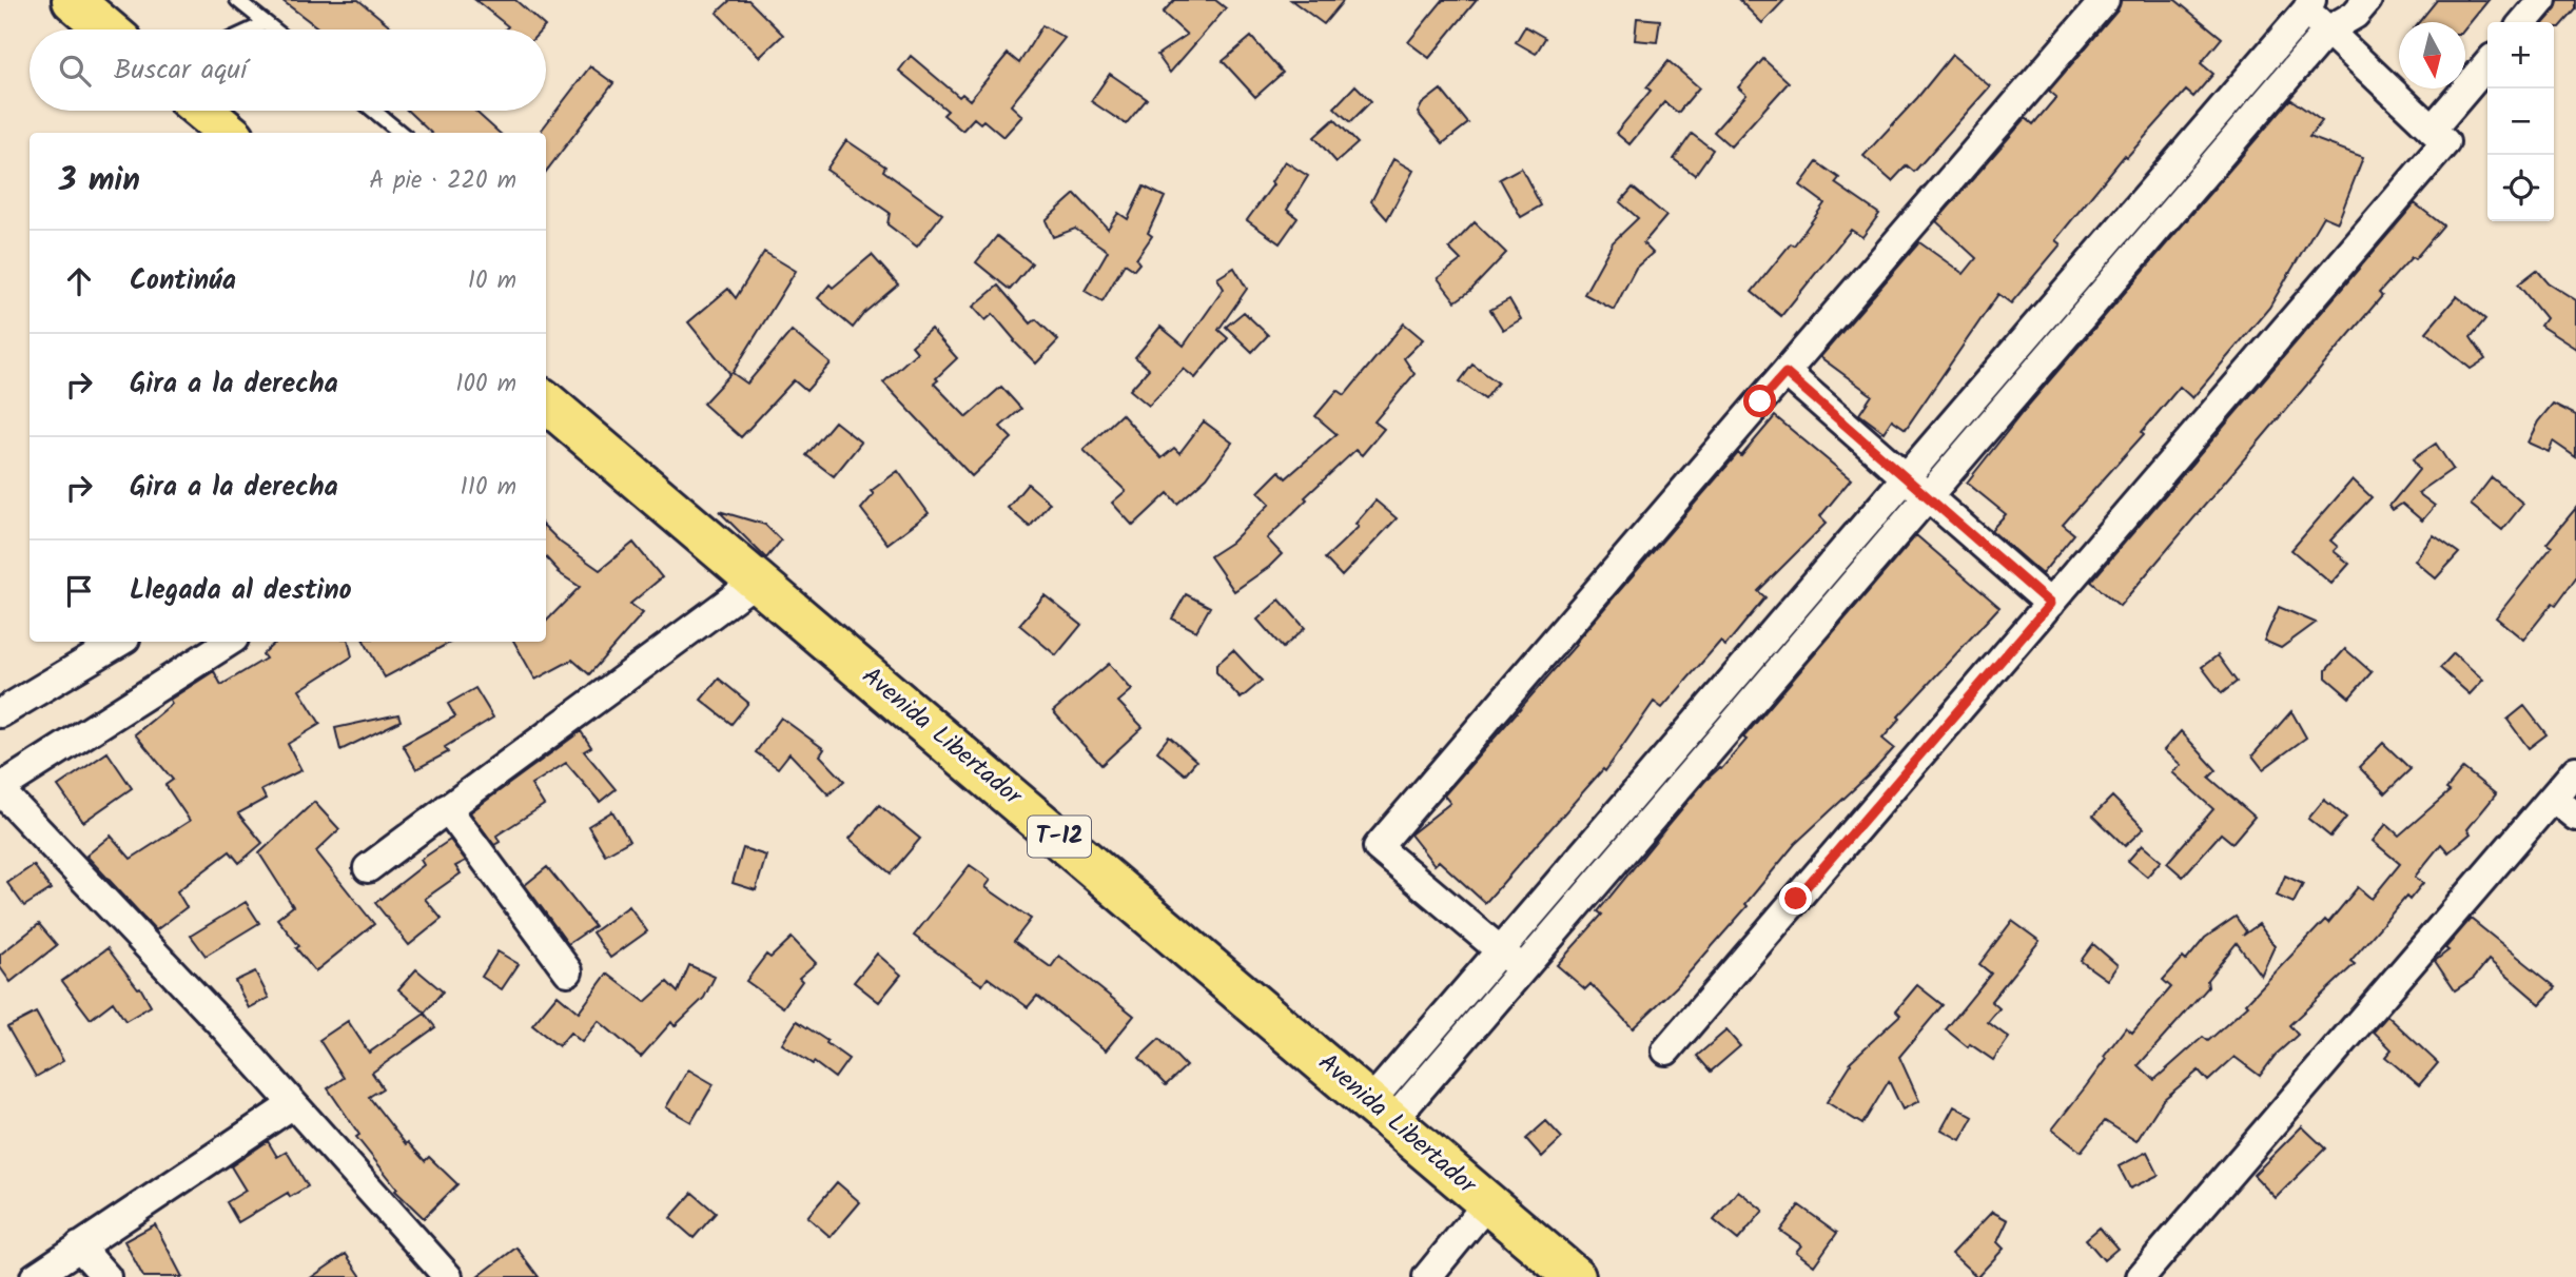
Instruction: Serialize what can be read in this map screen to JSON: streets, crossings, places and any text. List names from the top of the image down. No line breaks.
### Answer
{"streets":{"highway":["Avenida Libertador","T-12"]},"north":"bottom","page":{"map_buttons":["+","−"],"search":"Buscar aquí","heading":["3 min","A pie · 220 m"],"list":[["Continúa","10 m"],["Gira a la derecha","100 m"],["Gira a la derecha","110 m"],"Llegada al destino"]}}
